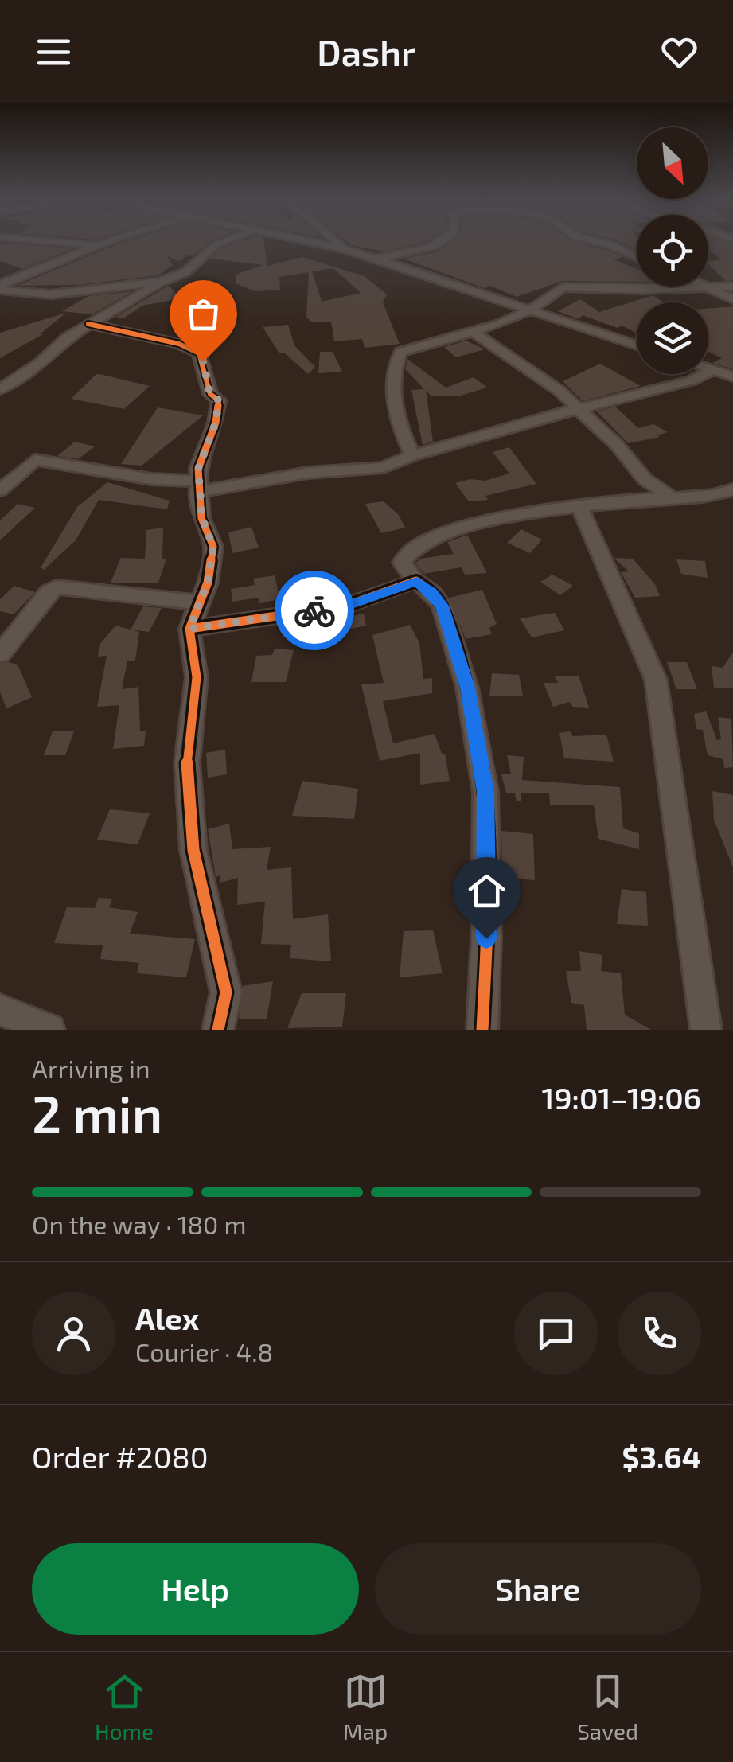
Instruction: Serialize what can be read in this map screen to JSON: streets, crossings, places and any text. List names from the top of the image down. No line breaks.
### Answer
{"north":"bottom right","page":{"header":"Dashr","heading":["2 min","Arriving in","19:01–19:06"],"panel":["Alex","Courier · 4.8","Order #2080","$3.64"],"bar":"On the way · 180 m","buttons":["Help","Share"],"tabs":["Home","Map","Saved"]}}
